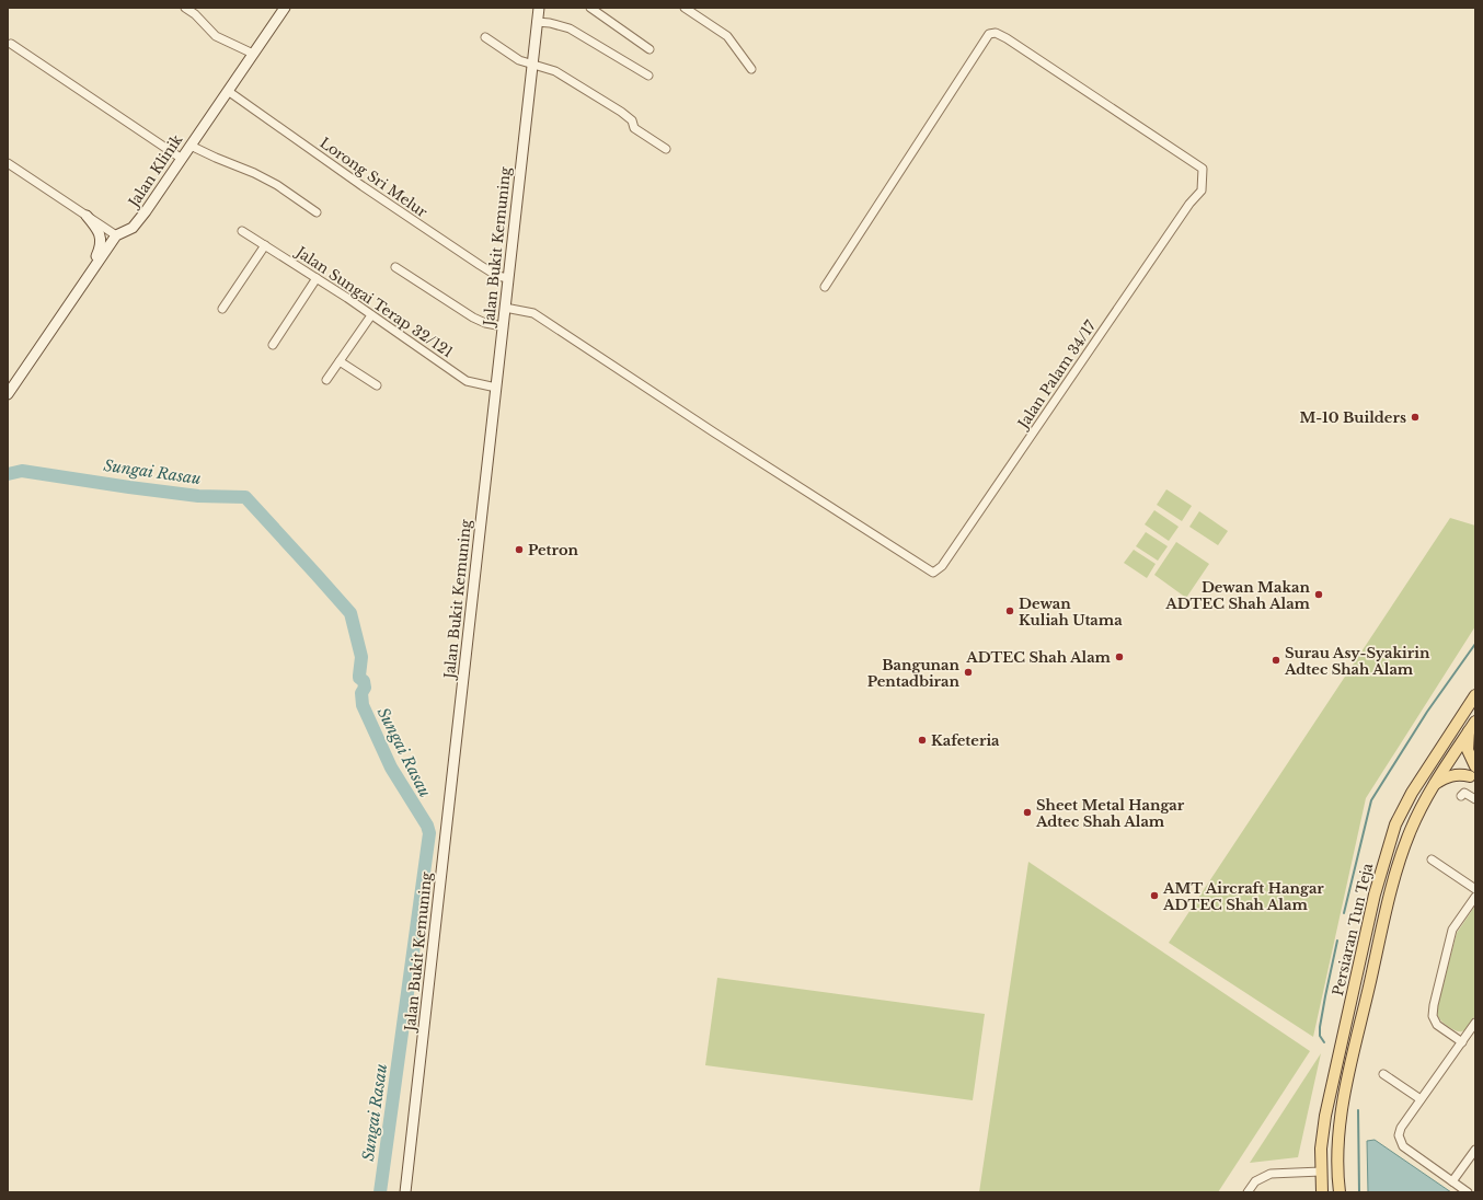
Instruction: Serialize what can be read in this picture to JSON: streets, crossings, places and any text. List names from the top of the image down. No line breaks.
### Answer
{"streets":{"main road":["Jalan Klinik","Jalan Bukit Kemuning","Persiaran Tun Teja"],"street":["Lorong Sri Melur","Jalan Sungai Terap 32/121","Jalan Palam 34/17"]},"crossings":[["Jalan Klinik","Lorong Sri Melur"],["Lorong Sri Melur","Jalan Bukit Kemuning"],["Jalan Bukit Kemuning","Jalan Sungai Terap 32/121"],["Jalan Bukit Kemuning","Jalan Palam 34/17"]],"water":["Sungai Rasau"],"places":["M-10 Builders","Petron","Dewan Makan ADTEC Shah Alam","Dewan Kuliah Utama","ADTEC Shah Alam","Surau Asy-Syakirin Adtec Shah Alam","Bangunan Pentadbiran","Kafeteria","Sheet Metal Hangar Adtec Shah Alam","AMT Aircraft Hangar ADTEC Shah Alam"]}
